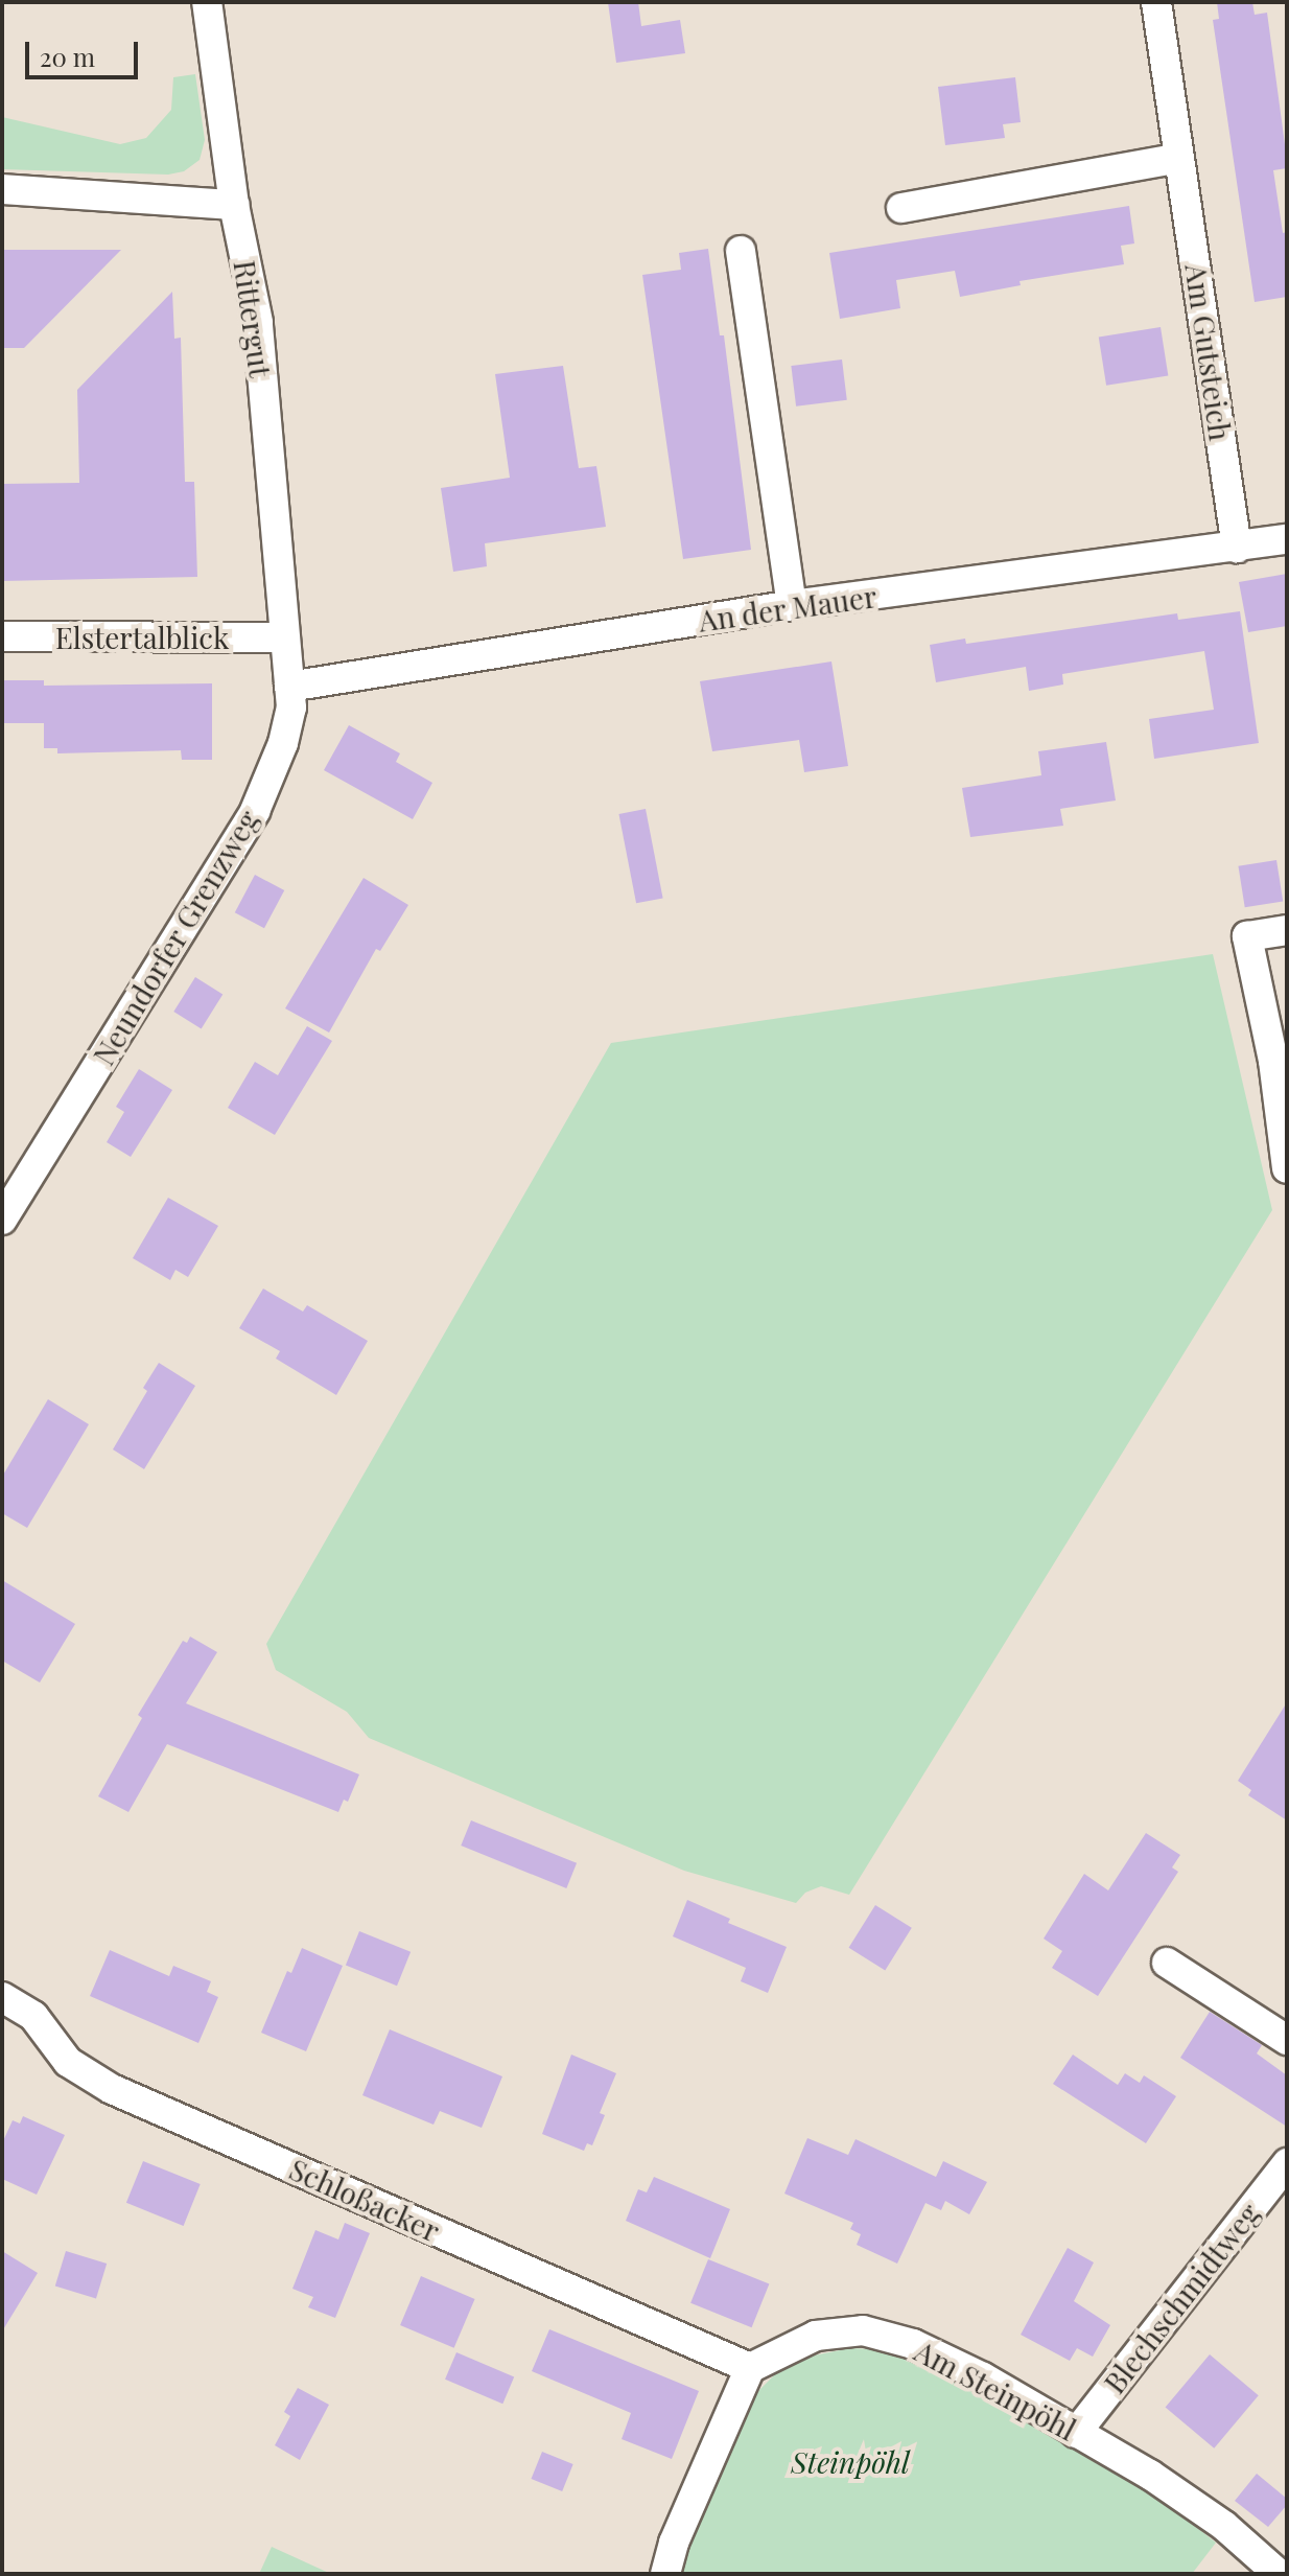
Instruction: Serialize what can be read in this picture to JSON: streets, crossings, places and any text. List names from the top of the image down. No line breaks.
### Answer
{"streets":{"street":["Rittergut","Am Gutsteich","An der Mauer","Elstertalblick","Neundorfer Grenzweg","Schloßacker","Blechschmidtweg","Am Steinpöhl"]},"crossings":[["Rittergut","Elstertalblick"],["Rittergut","Neundorfer Grenzweg"],["Am Gutsteich","An der Mauer"],["An der Mauer","Neundorfer Grenzweg"],["Elstertalblick","Neundorfer Grenzweg"],["Schloßacker","Am Steinpöhl"],["Blechschmidtweg","Am Steinpöhl"]],"parks":["Steinpöhl"],"scale_bar":"20 m"}
